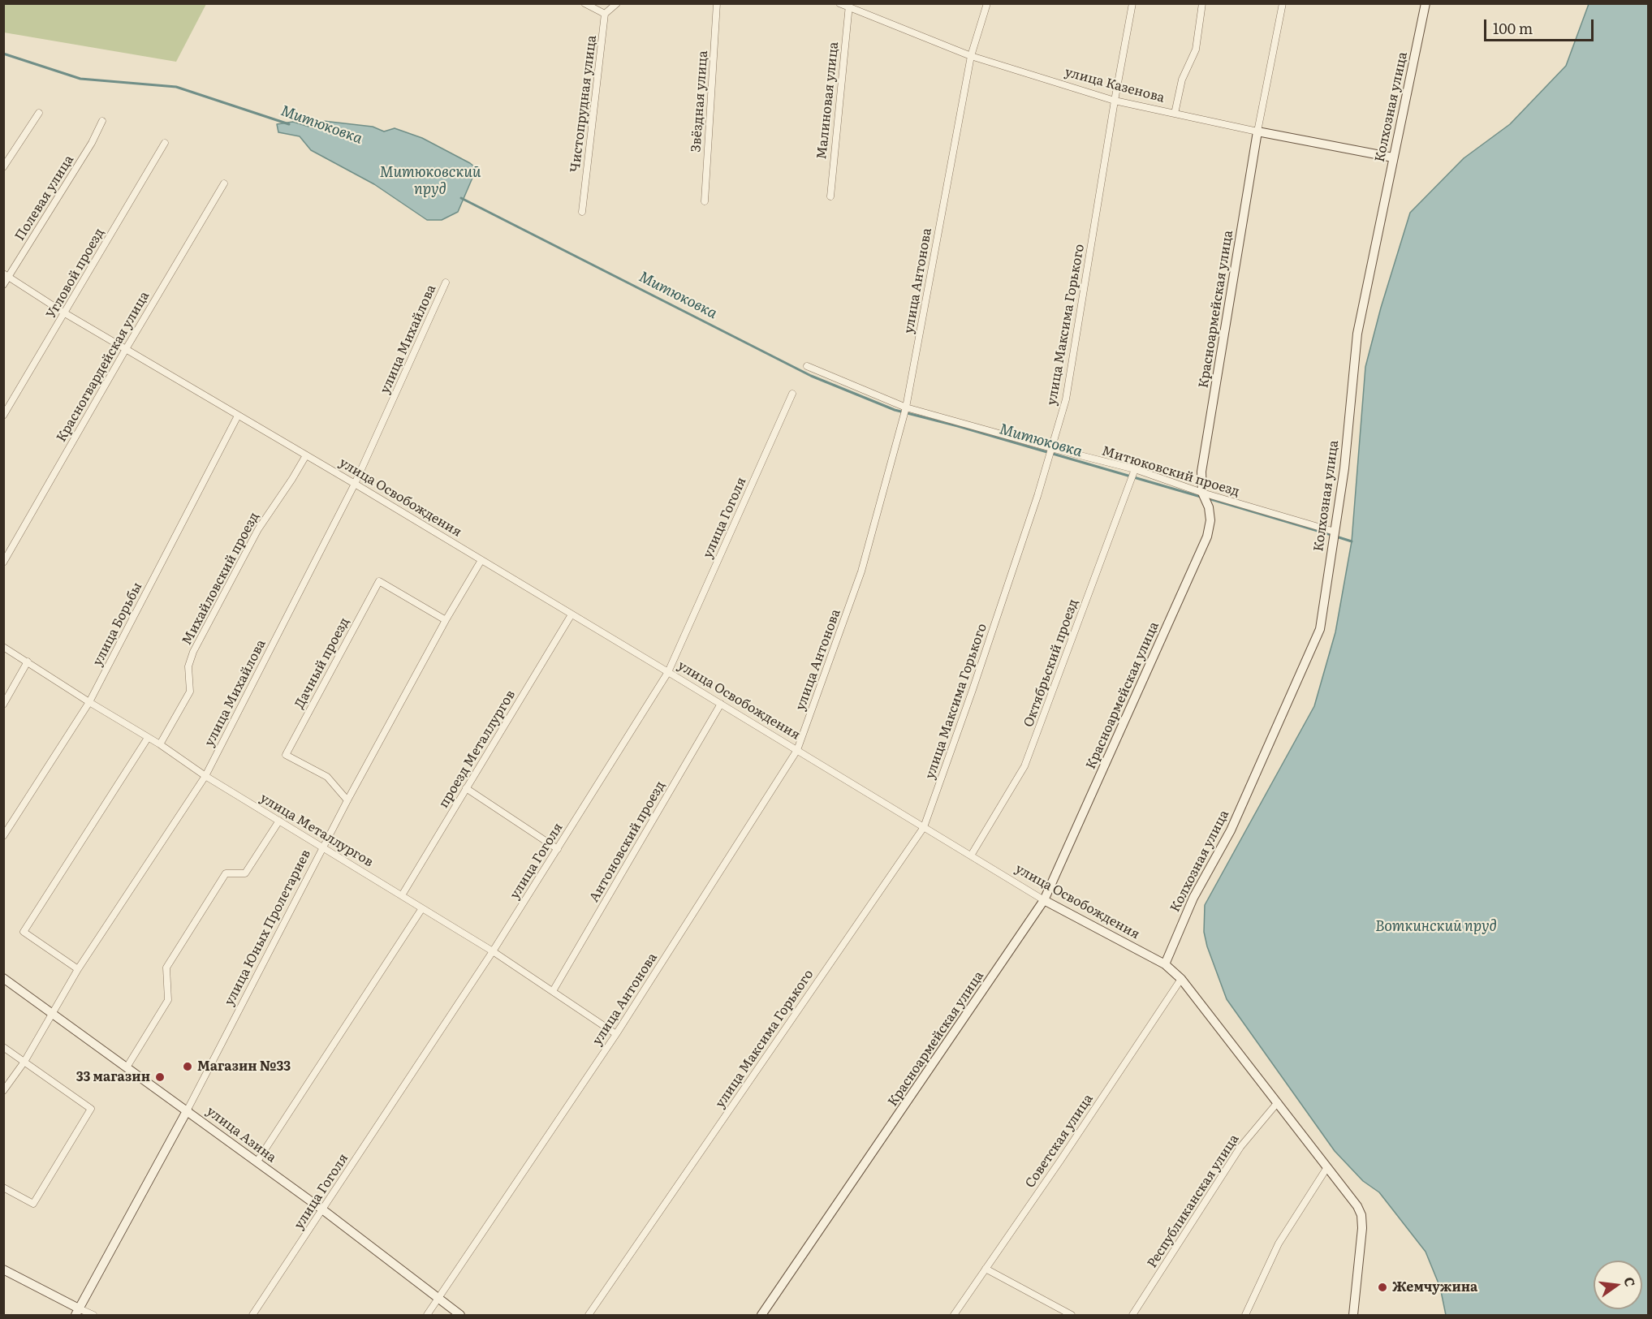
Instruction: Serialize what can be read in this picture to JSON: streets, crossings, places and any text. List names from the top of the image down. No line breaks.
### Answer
{"streets":{"street":["улица Казенова","Малиновая улица","Звёздная улица","Чистопрудная улица","Колхозная улица","Полевая улица","Угловой проезд","улица Антонова","Красноармейская улица","улица Максима Горького","улица Михайлова","Красногвардейская улица","Митюковский проезд","улица Освобождения","улица Гоголя","Михайловский проезд","улица Борьбы","Дачный проезд","Октябрьский проезд","проезд Металлургов","улица Металлургов","Антоновский проезд","улица Юных Пролетариев","улица Азина","Советская улица","Республиканская улица"]},"crossings":[["улица Казенова","Малиновая улица"],["улица Казенова","Колхозная улица"],["улица Казенова","улица Антонова"],["улица Казенова","Красноармейская улица"],["улица Казенова","улица Максима Горького"],["Колхозная улица","Митюковский проезд"],["Колхозная улица","улица Освобождения"],["Полевая улица","улица Освобождения"],["Угловой проезд","улица Освобождения"],["улица Антонова","Митюковский проезд"],["улица Антонова","улица Освобождения"],["улица Антонова","улица Металлургов"],["улица Антонова","улица Азина"],["Красноармейская улица","Митюковский проезд"],["Красноармейская улица","улица Освобождения"],["улица Максима Горького","Митюковский проезд"],["улица Максима Горького","улица Освобождения"],["улица Михайлова","улица Освобождения"],["улица Михайлова","улица Металлургов"],["улица Михайлова","улица Азина"],["Красногвардейская улица","улица Освобождения"],["Митюковский проезд","Октябрьский проезд"],["улица Освобождения","улица Гоголя"],["улица Освобождения","Михайловский проезд"],["улица Освобождения","улица Борьбы"],["улица Освобождения","Октябрьский проезд"],["улица Освобождения","проезд Металлургов"],["улица Освобождения","Антоновский проезд"],["улица Освобождения","улица Юных Пролетариев"],["улица Освобождения","Советская улица"],["улица Освобождения","Республиканская улица"],["улица Гоголя","улица Металлургов"],["улица Гоголя","улица Азина"],["Михайловский проезд","улица Металлургов"],["улица Борьбы","улица Металлургов"],["Дачный проезд","улица Юных Пролетариев"],["проезд Металлургов","улица Металлургов"],["улица Металлургов","Антоновский проезд"],["улица Металлургов","улица Юных Пролетариев"],["улица Юных Пролетариев","улица Азина"]],"water":["Митюковка","Митюковский пруд","Воткинский пруд"],"places":["Магазин №33","33 магазин","Жемчужина"],"scale_bar":"100 m","north":"right"}
